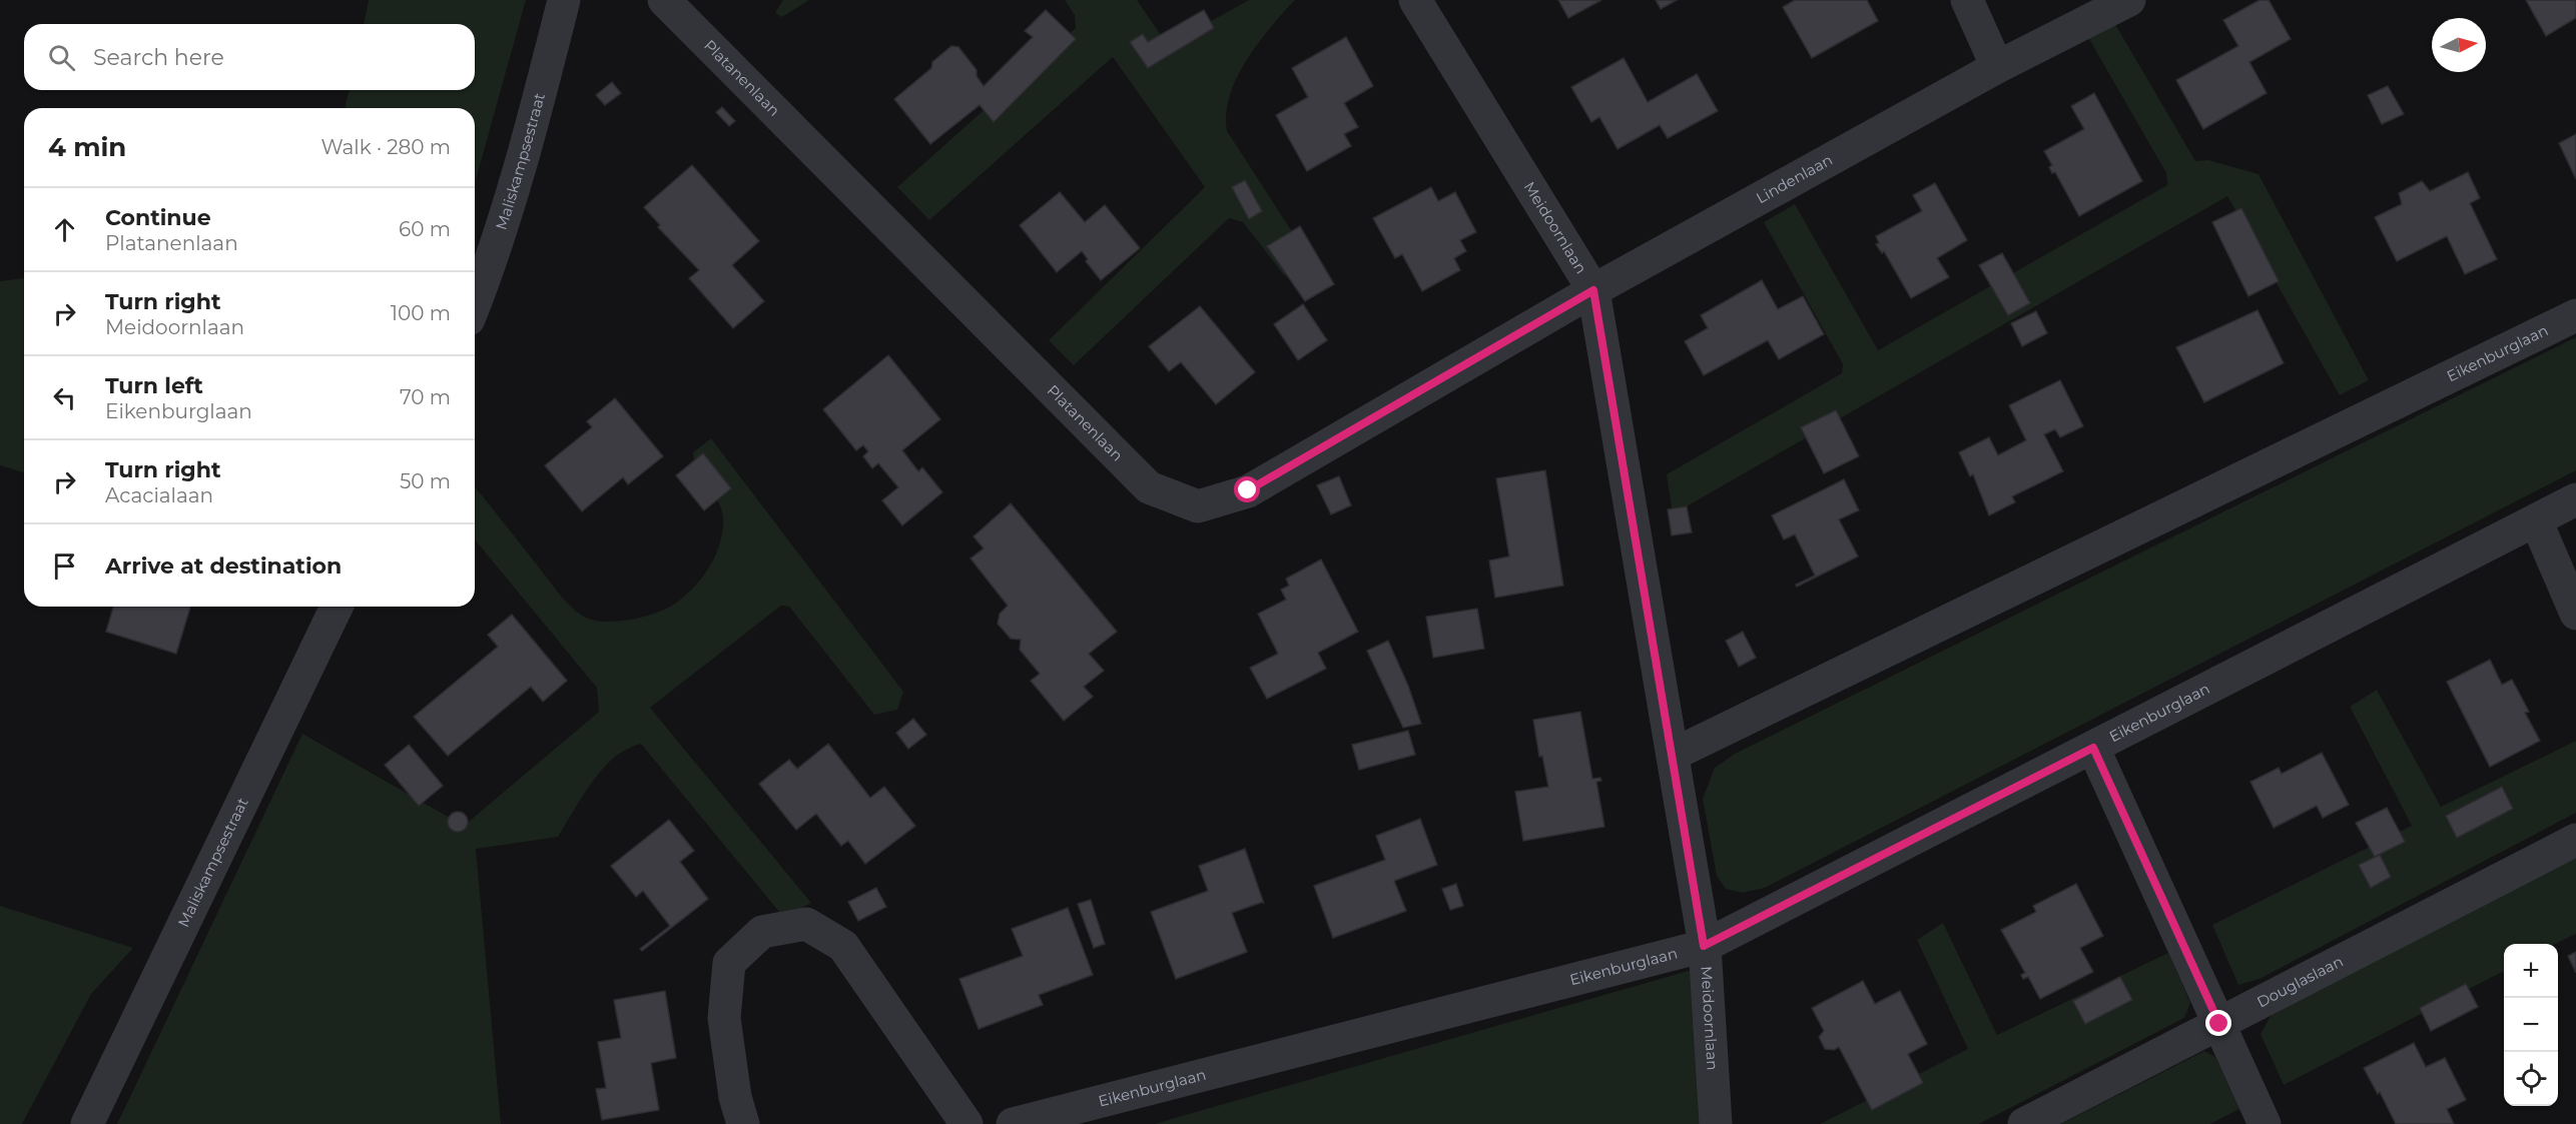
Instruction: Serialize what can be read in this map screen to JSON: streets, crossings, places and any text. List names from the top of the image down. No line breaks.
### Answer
{"streets":{"street":["Platanenlaan","Maliskampsestraat","Lindenlaan","Meidoornlaan","Eikenburglaan","Douglaslaan"]},"crossings":[["Platanenlaan","Lindenlaan"],["Platanenlaan","Meidoornlaan"],["Lindenlaan","Meidoornlaan"],["Meidoornlaan","Eikenburglaan"]],"north":"right","page":{"search":"Search here","heading":["4 min","Walk · 280 m"],"list":[["Continue","Platanenlaan","60 m"],["Turn right","Meidoornlaan","100 m"],["Turn left","Eikenburglaan","70 m"],["Turn right","Acacialaan","50 m"],"Arrive at destination"],"map_buttons":["+","−"]}}
